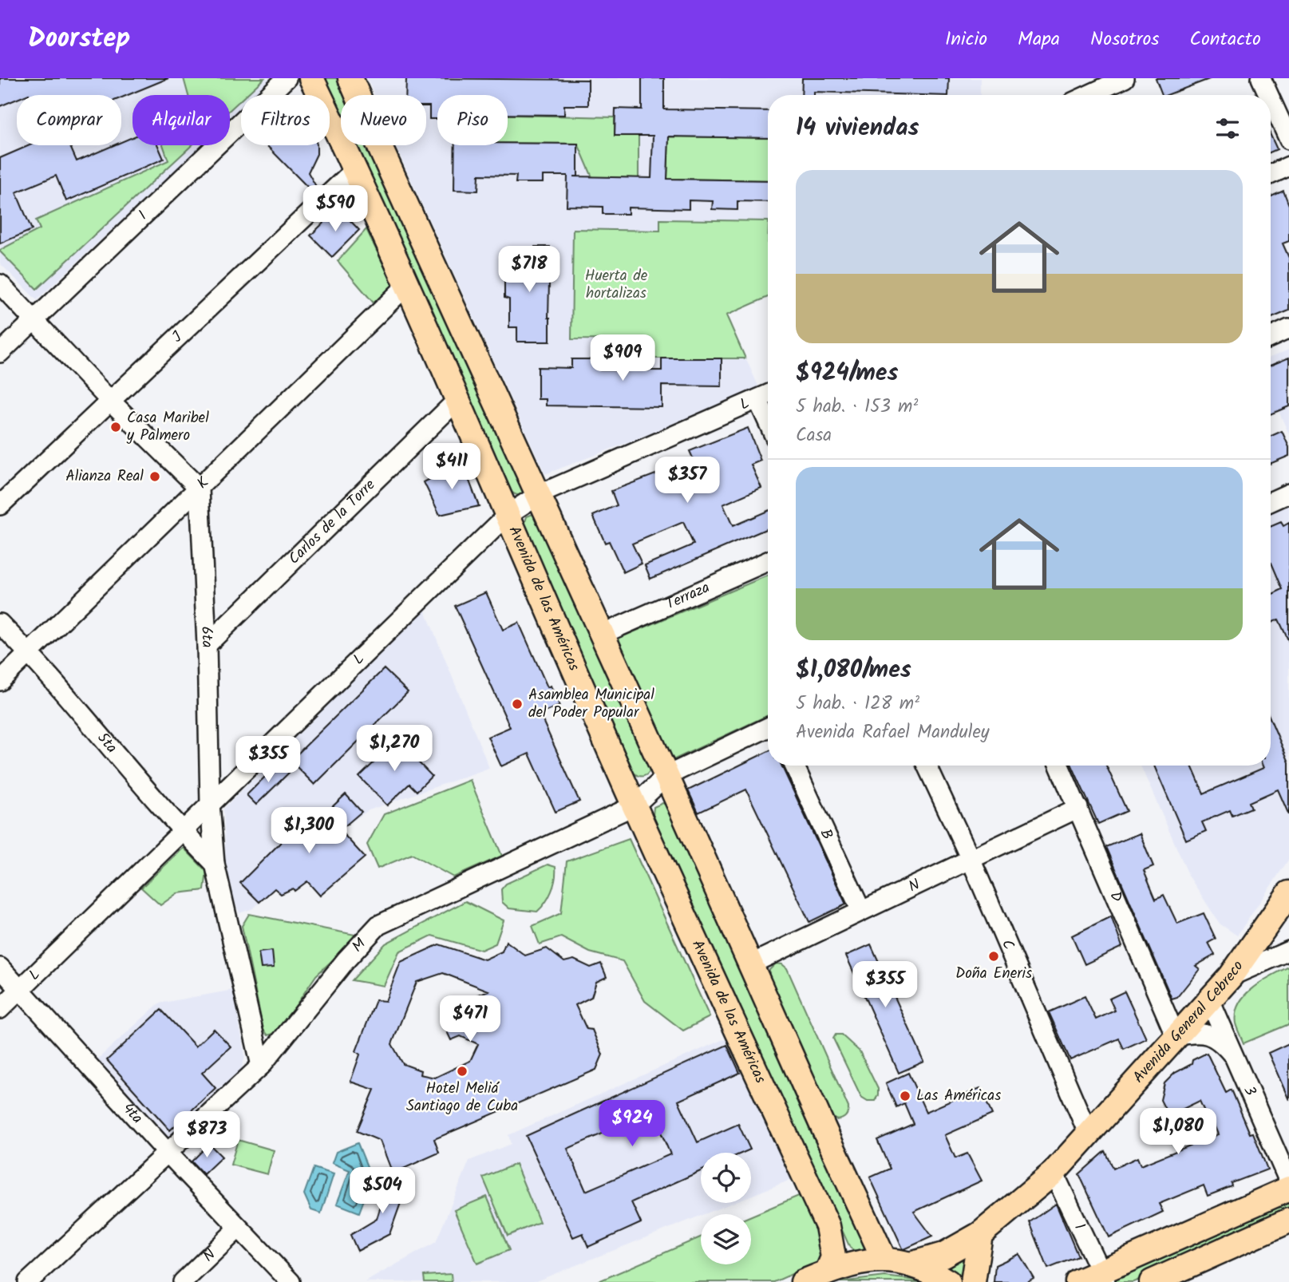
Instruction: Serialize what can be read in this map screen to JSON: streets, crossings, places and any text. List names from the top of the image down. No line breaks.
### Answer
{"streets":{"main road":["Avenida de las Américas","Avenida General Cebreco"],"street":["I","J","L","K","Carlos de la Torre","Terraza","6ta","5ta","B","N","D","M","C","3","4ta","1"]},"crossings":[["J","Avenida de las Américas"],["L","Avenida de las Américas"],["L","6ta"],["L","5ta"],["L","4ta"],["K","Avenida de las Américas"],["K","6ta"],["K","5ta"],["Carlos de la Torre","Avenida de las Américas"],["Carlos de la Torre","6ta"],["Avenida de las Américas","M"],["6ta","5ta"],["6ta","M"],["B","N"],["N","D"],["N","C"],["N","4ta"],["D","Avenida General Cebreco"],["M","4ta"],["C","Avenida General Cebreco"],["Avenida General Cebreco","3"],["Avenida General Cebreco","1"]],"parks":["Huerta de hortalizas"],"places":["Casa Maribel y Palmero","Alianza Real","Asamblea Municipal del Poder Popular","Doña Eneris","Hotel Meliá Santiago de Cuba","Las Américas"],"page":{"header":"Doorstep","nav":["Inicio","Mapa","Nosotros","Contacto"],"chip":["Comprar","Alquilar","Filtros","Nuevo","Piso"],"heading":"14 viviendas","list":[{"name":"$924/mes","note":"5 hab. · 153 m² · Casa"},{"name":"$1,080/mes","note":"5 hab. · 128 m² · Avenida Rafael Manduley"}],"price":["$590","$718","$909","$411","$357","$1,270","$355","$1,300","$355","$471","$924","$1,080","$873","$504"]}}
